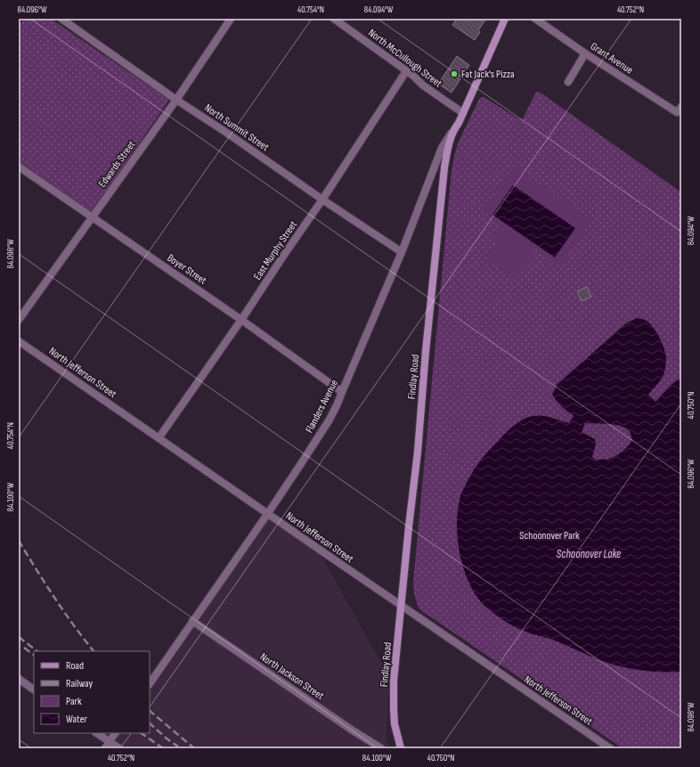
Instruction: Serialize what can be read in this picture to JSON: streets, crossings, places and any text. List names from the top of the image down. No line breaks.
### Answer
{"streets":{"main road":["Findlay Road"],"street":["North McCullough Street","Grant Avenue","North Summit Street","Edwards Street","East Murphy Street","Boyer Street","North Jefferson Street","Flanders Avenue","North Jackson Street"]},"crossings":[["North McCullough Street","East Murphy Street"],["North McCullough Street","Findlay Road"],["North Summit Street","Edwards Street"],["North Summit Street","East Murphy Street"],["North Summit Street","Flanders Avenue"],["Edwards Street","Boyer Street"],["East Murphy Street","Boyer Street"],["East Murphy Street","North Jefferson Street"],["Boyer Street","Flanders Avenue"],["North Jefferson Street","Findlay Road"],["North Jefferson Street","Flanders Avenue"],["Findlay Road","Flanders Avenue"],["Flanders Avenue","North Jackson Street"]],"water":["Schoonover Lake"],"parks":["Schoonover Park"],"places":["Fat Jack's Pizza"],"legend":["Road","Railway","Park","Water"],"coordinates":["84.096°W","40.754°N","84.094°W","40.752°N","84.098°W","40.750°N","84.100°W"]}
